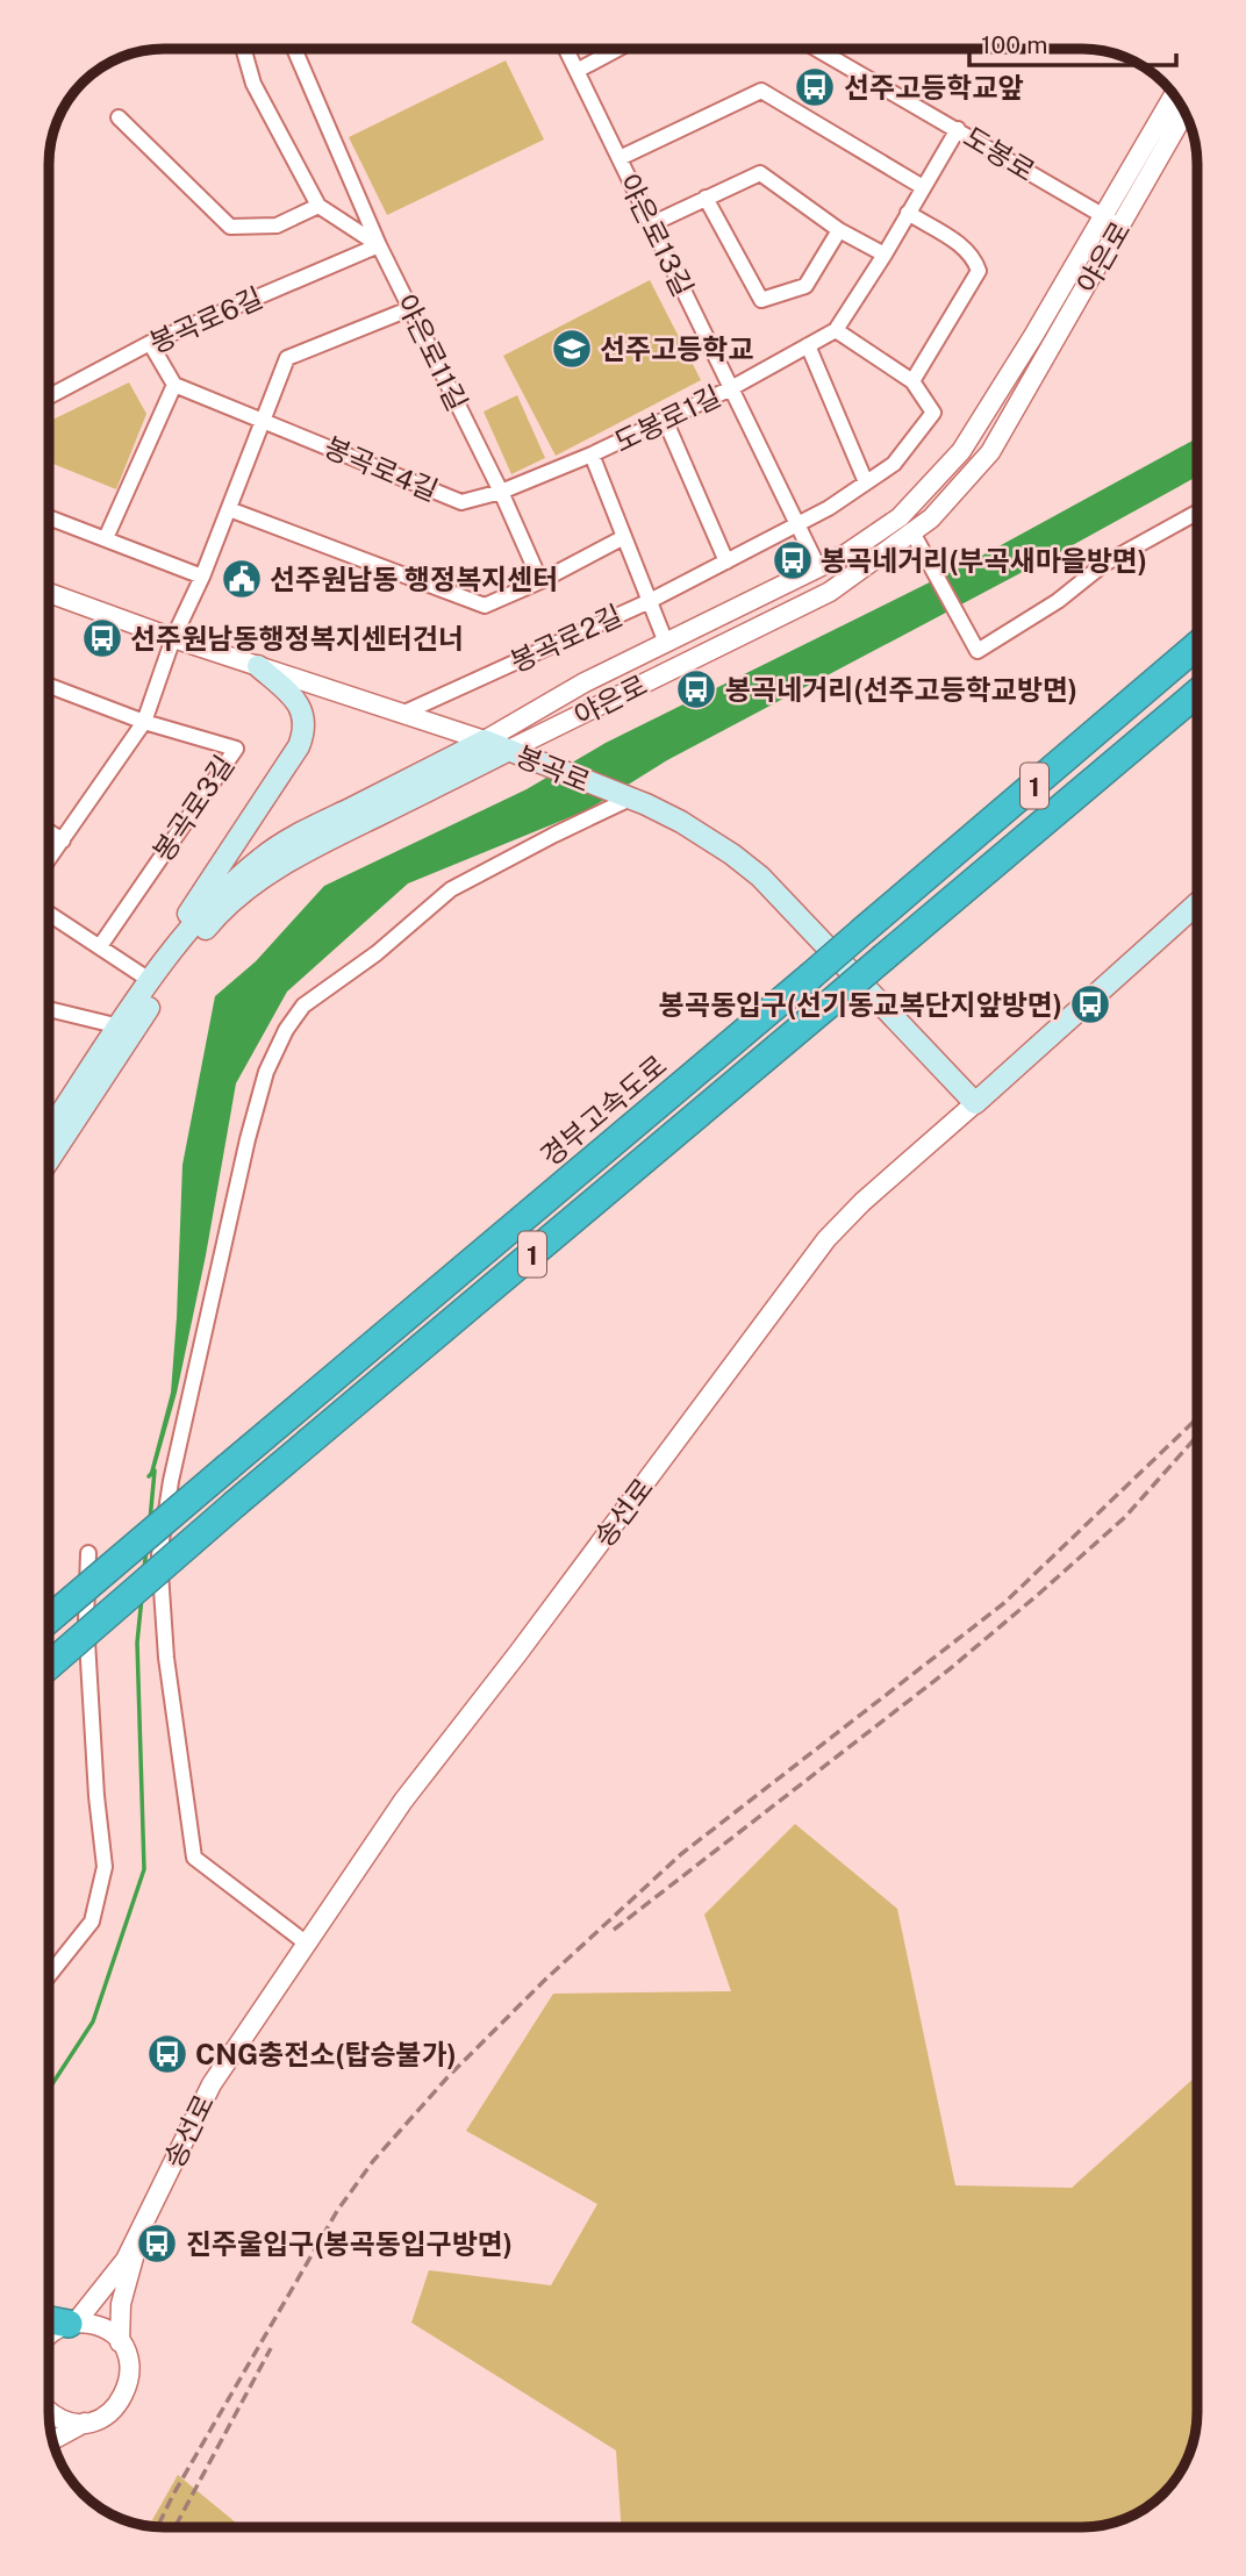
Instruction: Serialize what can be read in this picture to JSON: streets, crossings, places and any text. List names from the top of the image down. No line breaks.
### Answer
{"streets":{"highway":["1","경부고속도로"],"main road":["야은로","봉곡로","송선로"],"street":["도봉로","야은로13길","봉곡로6길","야은로11길","도봉로1길","봉곡로4길","봉곡로2길","봉곡로3길"]},"crossings":[["도봉로","야은로"],["도봉로","도봉로1길"],["야은로13길","야은로"],["야은로13길","도봉로1길"],["야은로13길","봉곡로2길"],["야은로","봉곡로"],["봉곡로6길","야은로11길"],["야은로11길","도봉로1길"],["야은로11길","봉곡로4길"],["도봉로1길","봉곡로4길"],["도봉로1길","봉곡로2길"],["봉곡로2길","봉곡로"],["봉곡로","송선로"]],"places":{"bus stop":["선주고등학교앞","봉곡네거리(부곡새마을방면)","선주원남동행정복지센터건너","봉곡네거리(선주고등학교방면)","봉곡동입구(선기동교복단지앞방면)","CNG충전소(탑승불가)","진주울입구(봉곡동입구방면)"],"school or university":["선주고등학교"],"public building":["선주원남동 행정복지센터"]},"scale_bar":"100 m"}
